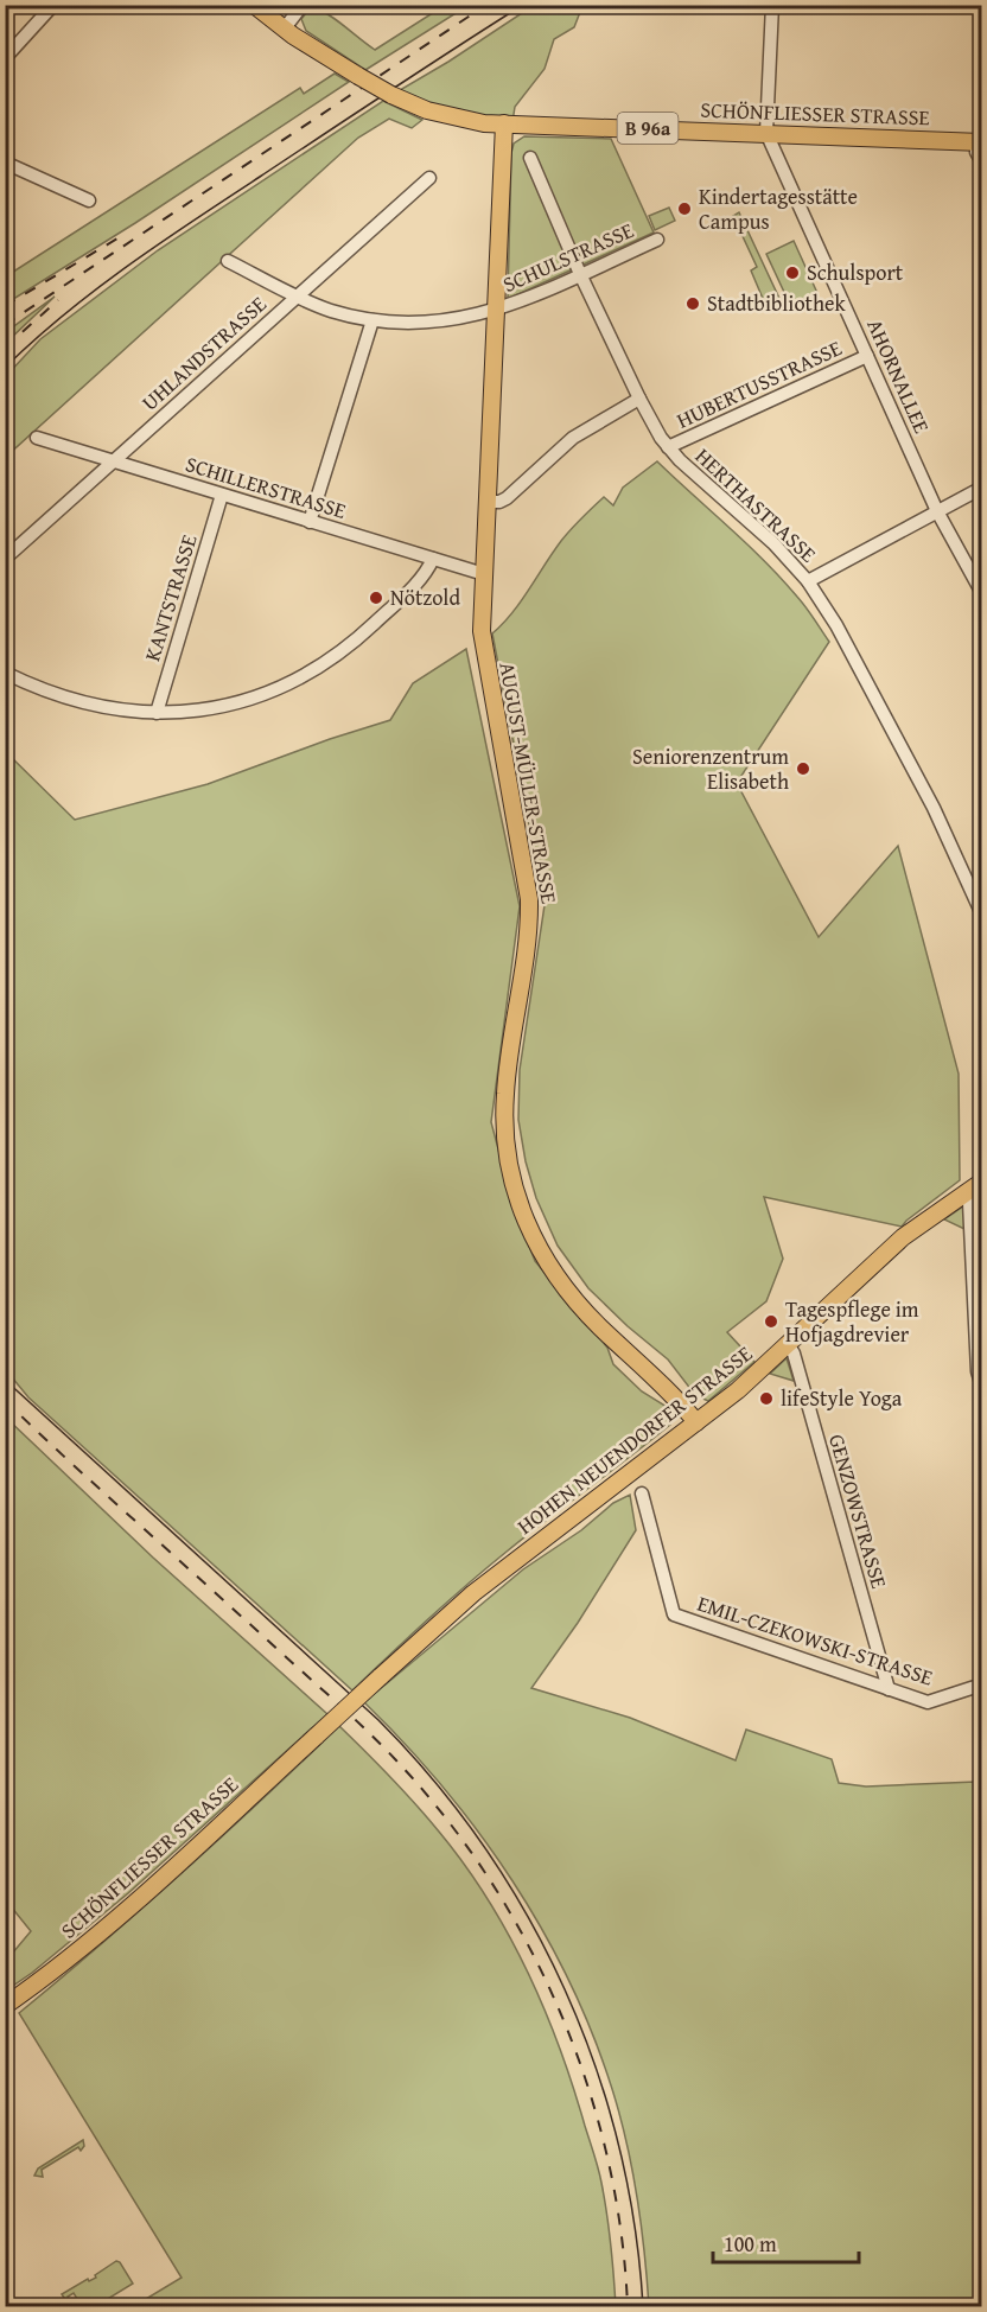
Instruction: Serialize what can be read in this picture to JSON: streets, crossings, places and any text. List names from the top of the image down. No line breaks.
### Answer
{"streets":{"main road":["SCHÖNFLIESSER STRASSE","B 96a","AUGUST-MÜLLER-STRASSE","HOHEN NEUENDORFER STRASSE"],"street":["SCHULSTRASSE","UHLANDSTRASSE","AHORNALLEE","HUBERTUSSTRASSE","SCHILLERSTRASSE","HERTHASTRASSE","KANTSTRASSE","GENZOWSTRASSE","EMIL-CZEKOWSKI-STRASSE"]},"crossings":[["SCHÖNFLIESSER STRASSE","B 96a"],["SCHÖNFLIESSER STRASSE","AHORNALLEE"],["SCHÖNFLIESSER STRASSE","AUGUST-MÜLLER-STRASSE"],["SCHÖNFLIESSER STRASSE","HOHEN NEUENDORFER STRASSE"],["SCHULSTRASSE","UHLANDSTRASSE"],["SCHULSTRASSE","HERTHASTRASSE"],["SCHULSTRASSE","AUGUST-MÜLLER-STRASSE"],["UHLANDSTRASSE","SCHILLERSTRASSE"],["AHORNALLEE","HUBERTUSSTRASSE"],["HUBERTUSSTRASSE","HERTHASTRASSE"],["SCHILLERSTRASSE","KANTSTRASSE"],["SCHILLERSTRASSE","AUGUST-MÜLLER-STRASSE"],["AUGUST-MÜLLER-STRASSE","HOHEN NEUENDORFER STRASSE"],["HOHEN NEUENDORFER STRASSE","GENZOWSTRASSE"],["GENZOWSTRASSE","EMIL-CZEKOWSKI-STRASSE"]],"places":["Kindertagesstätte Campus","Schulsport","Stadtbibliothek","Nötzold","Seniorenzentrum Elisabeth","Tagespflege im Hofjagdrevier","lifeStyle Yoga"],"scale_bar":"100 m"}
